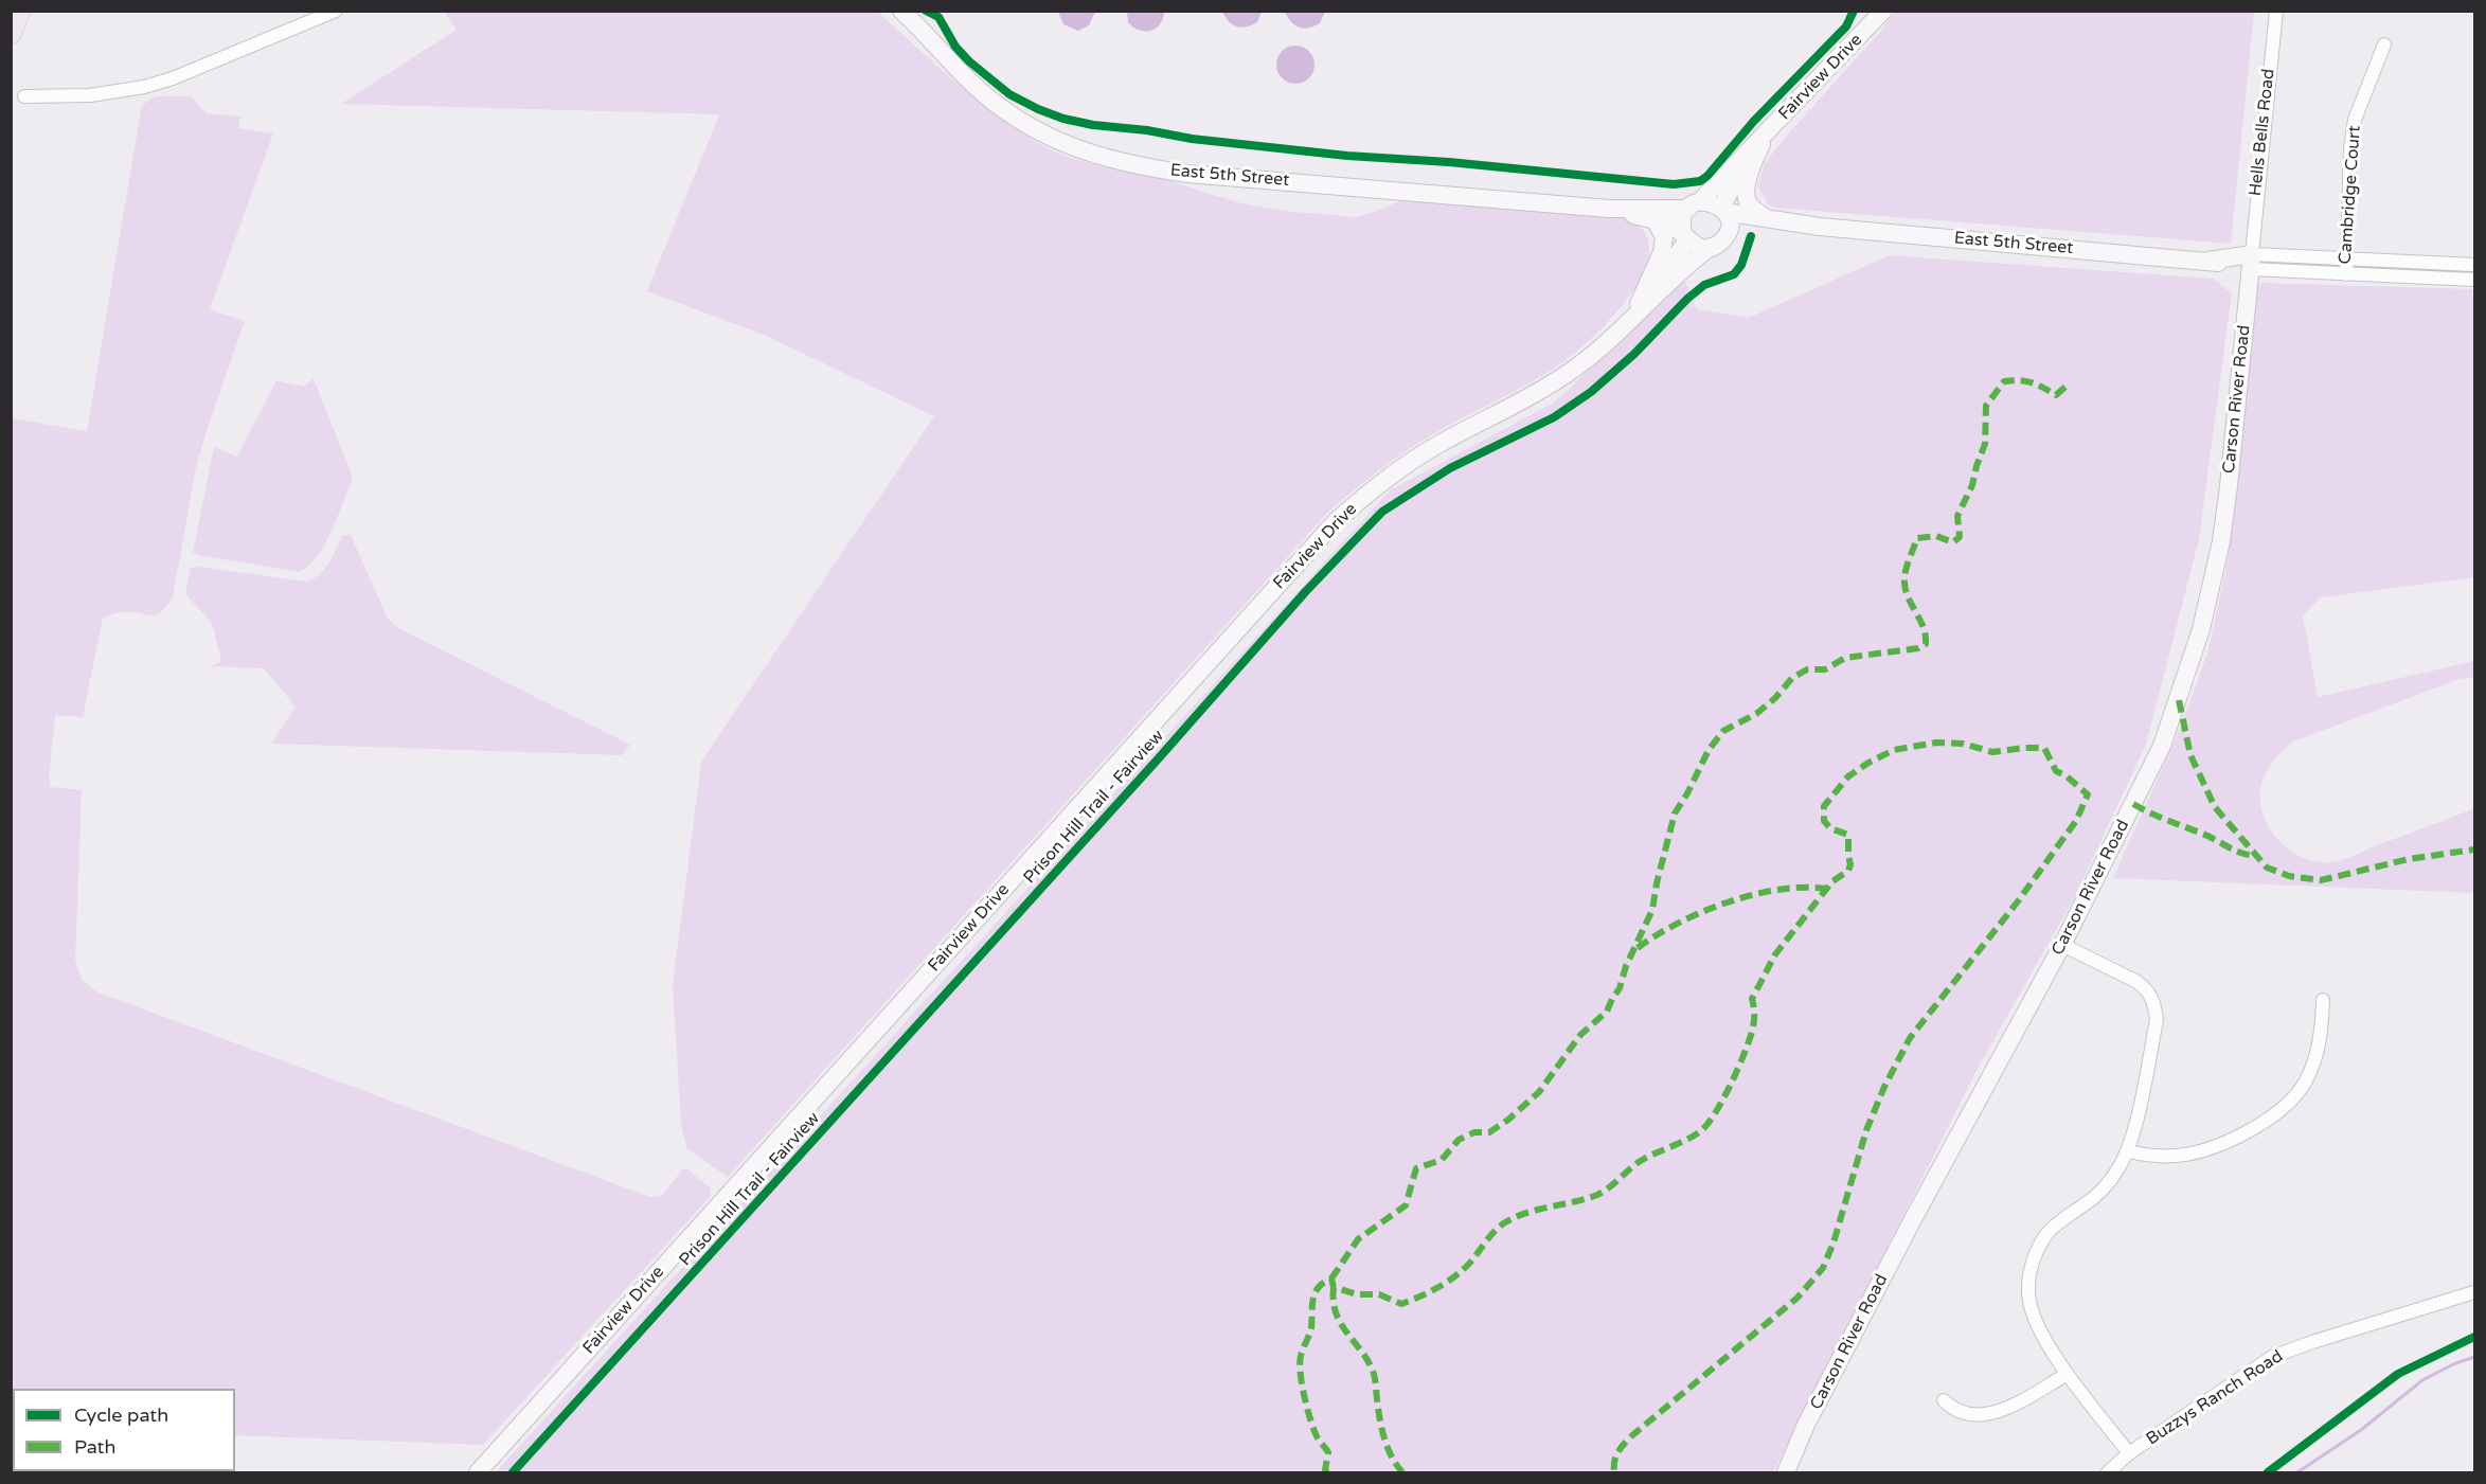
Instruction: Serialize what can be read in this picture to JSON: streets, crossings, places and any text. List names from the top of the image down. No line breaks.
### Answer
{"streets":{"main road":["Fairview Drive","East 5th Street","Carson River Road"],"street":["Hells Bells Road","Cambridge Court","Buzzys Ranch Road"],"cycle path":["Prison Hill Trail - Fairview"]},"crossings":[["Fairview Drive","East 5th Street"],["Hells Bells Road","East 5th Street"],["Hells Bells Road","Carson River Road"],["East 5th Street","Cambridge Court"],["East 5th Street","Carson River Road"]],"legend":["Cycle path","Path"]}
